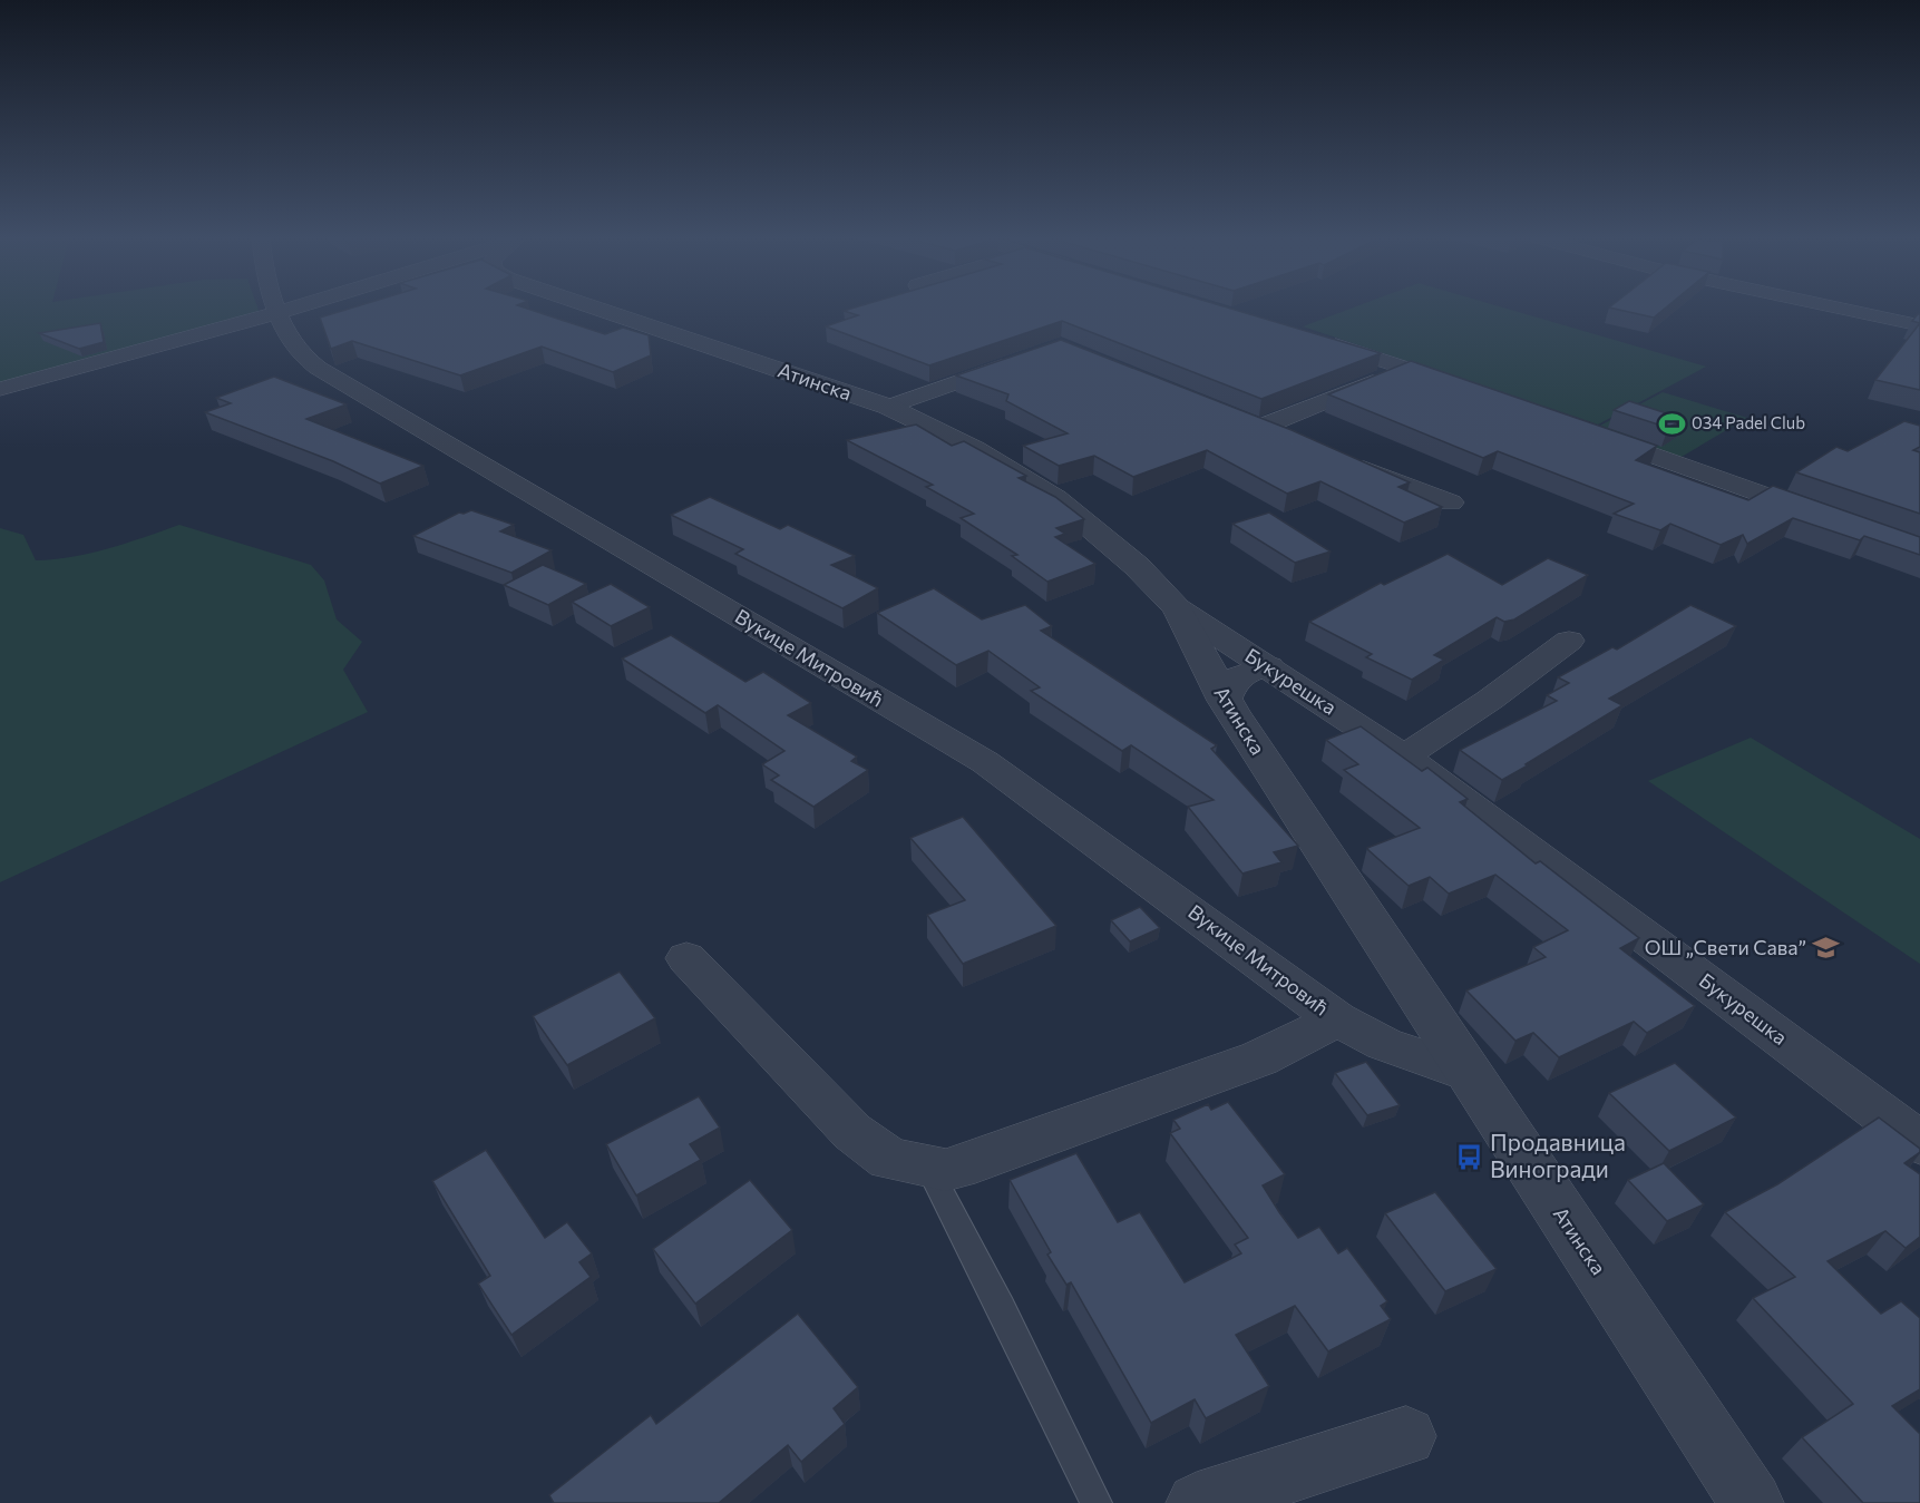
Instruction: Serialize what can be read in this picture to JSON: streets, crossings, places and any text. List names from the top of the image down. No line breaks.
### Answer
{"streets":{"street":["Атинска","Вукице Митровић","Букурешка"]},"crossings":[["Атинска","Вукице Митровић"],["Атинска","Букурешка"]],"places":{"sports":["034 Padel Club"],"school or university":["ОШ „Свети Сава”"],"bus stop":["Продавница Виногради"]}}
